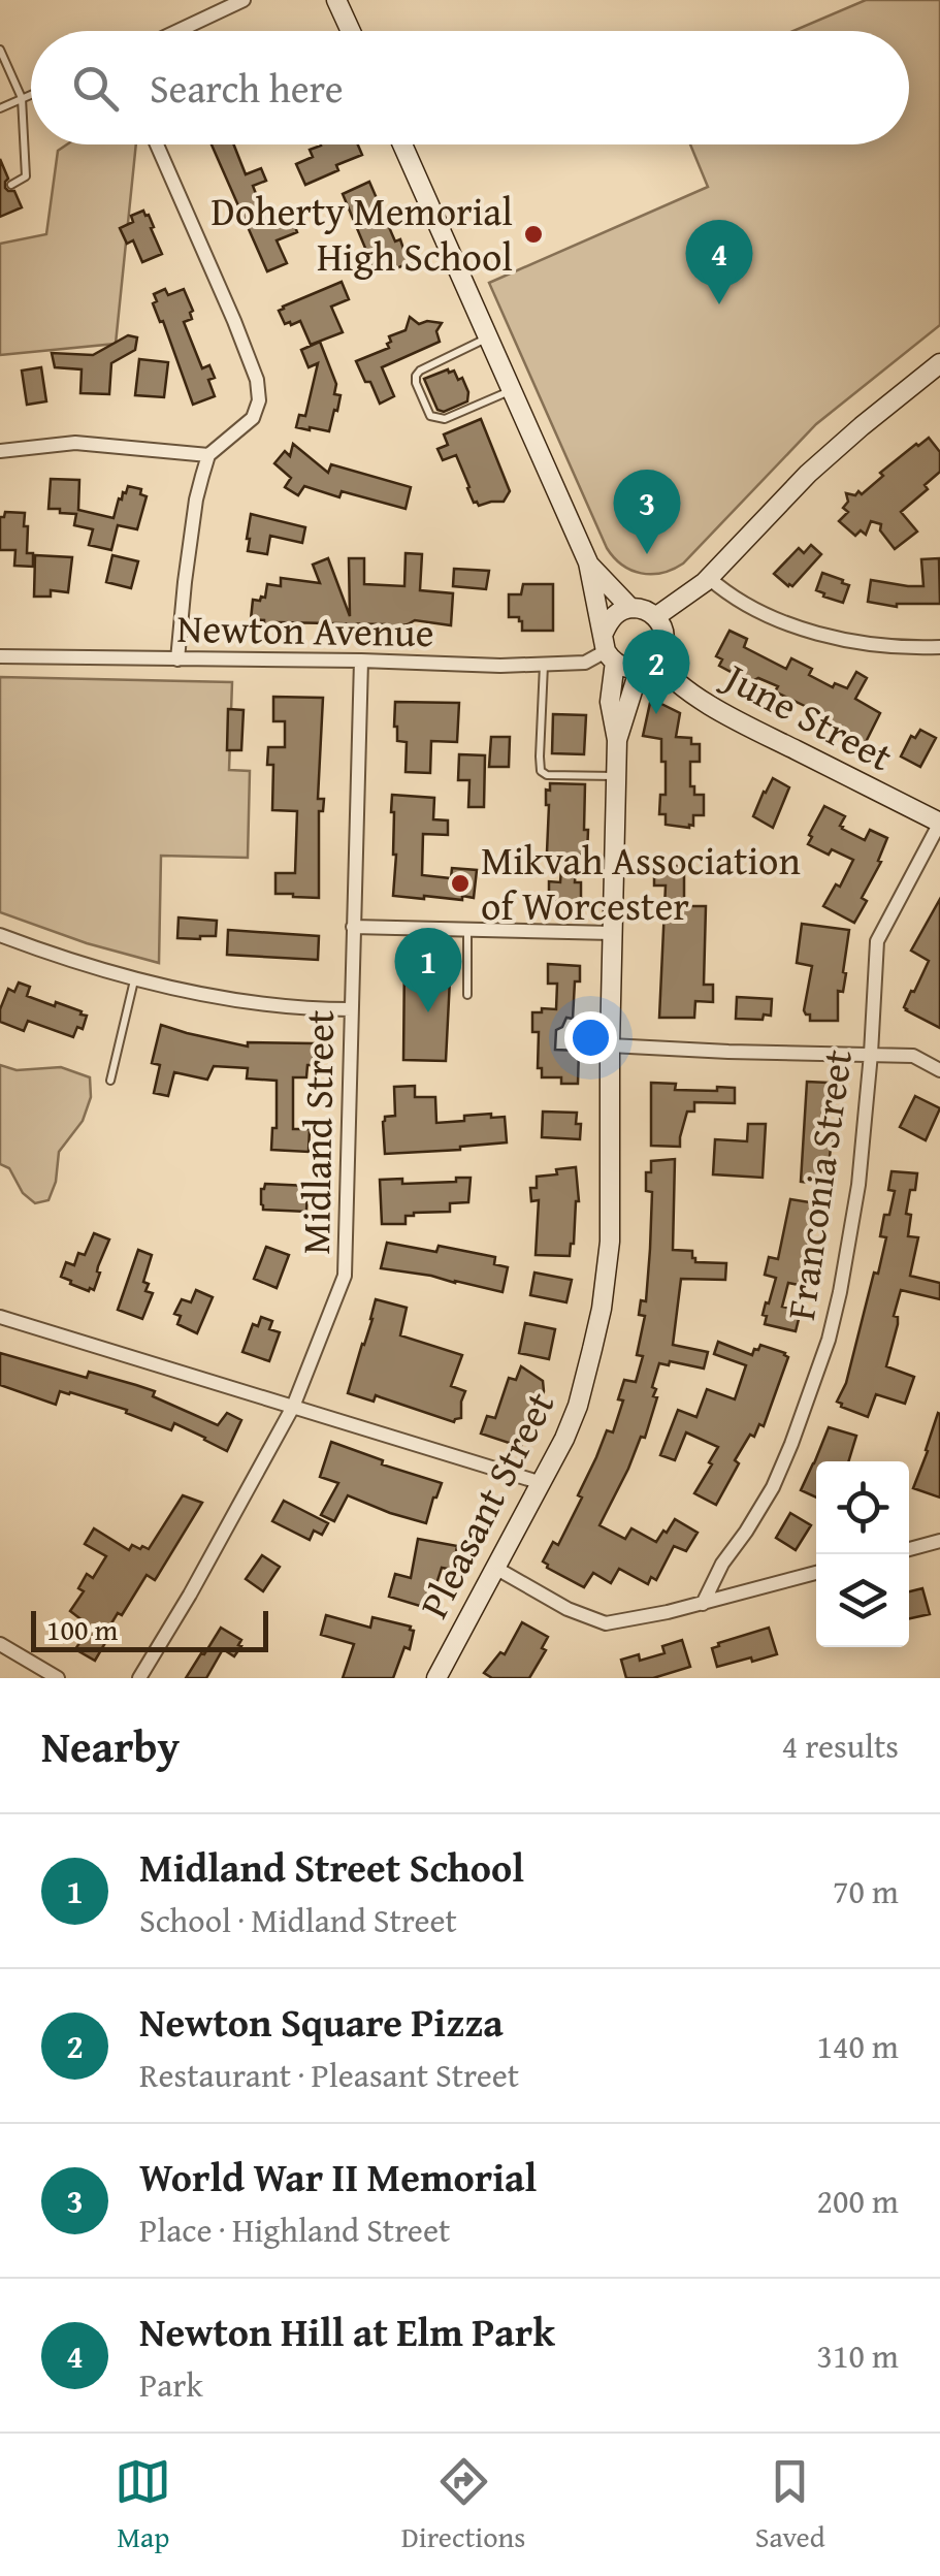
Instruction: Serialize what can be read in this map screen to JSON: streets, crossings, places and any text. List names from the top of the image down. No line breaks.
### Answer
{"streets":{"main road":["June Street","Pleasant Street"],"street":["Newton Avenue","Midland Street","Franconia Street"]},"crossings":[["Newton Avenue","June Street"],["Newton Avenue","Midland Street"],["Newton Avenue","Pleasant Street"],["June Street","Franconia Street"],["June Street","Pleasant Street"]],"places":["Doherty Memorial High School","Mikvah Association of Worcester"],"scale_bar":"100 m","page":{"search":"Search here","pins":["4","3","2","1"],"scale":"100 m","heading":["Nearby","4 results"],"list":[{"mark":"1","name":"Midland Street School","note":"School · Midland Street","value":"70 m"},{"mark":"2","name":"Newton Square Pizza","note":"Restaurant · Pleasant Street","value":"140 m"},{"mark":"3","name":"World War II Memorial","note":"Place · Highland Street","value":"200 m"},{"mark":"4","name":"Newton Hill at Elm Park","note":"Park","value":"310 m"}],"nav":["Map","Directions","Saved"]}}
